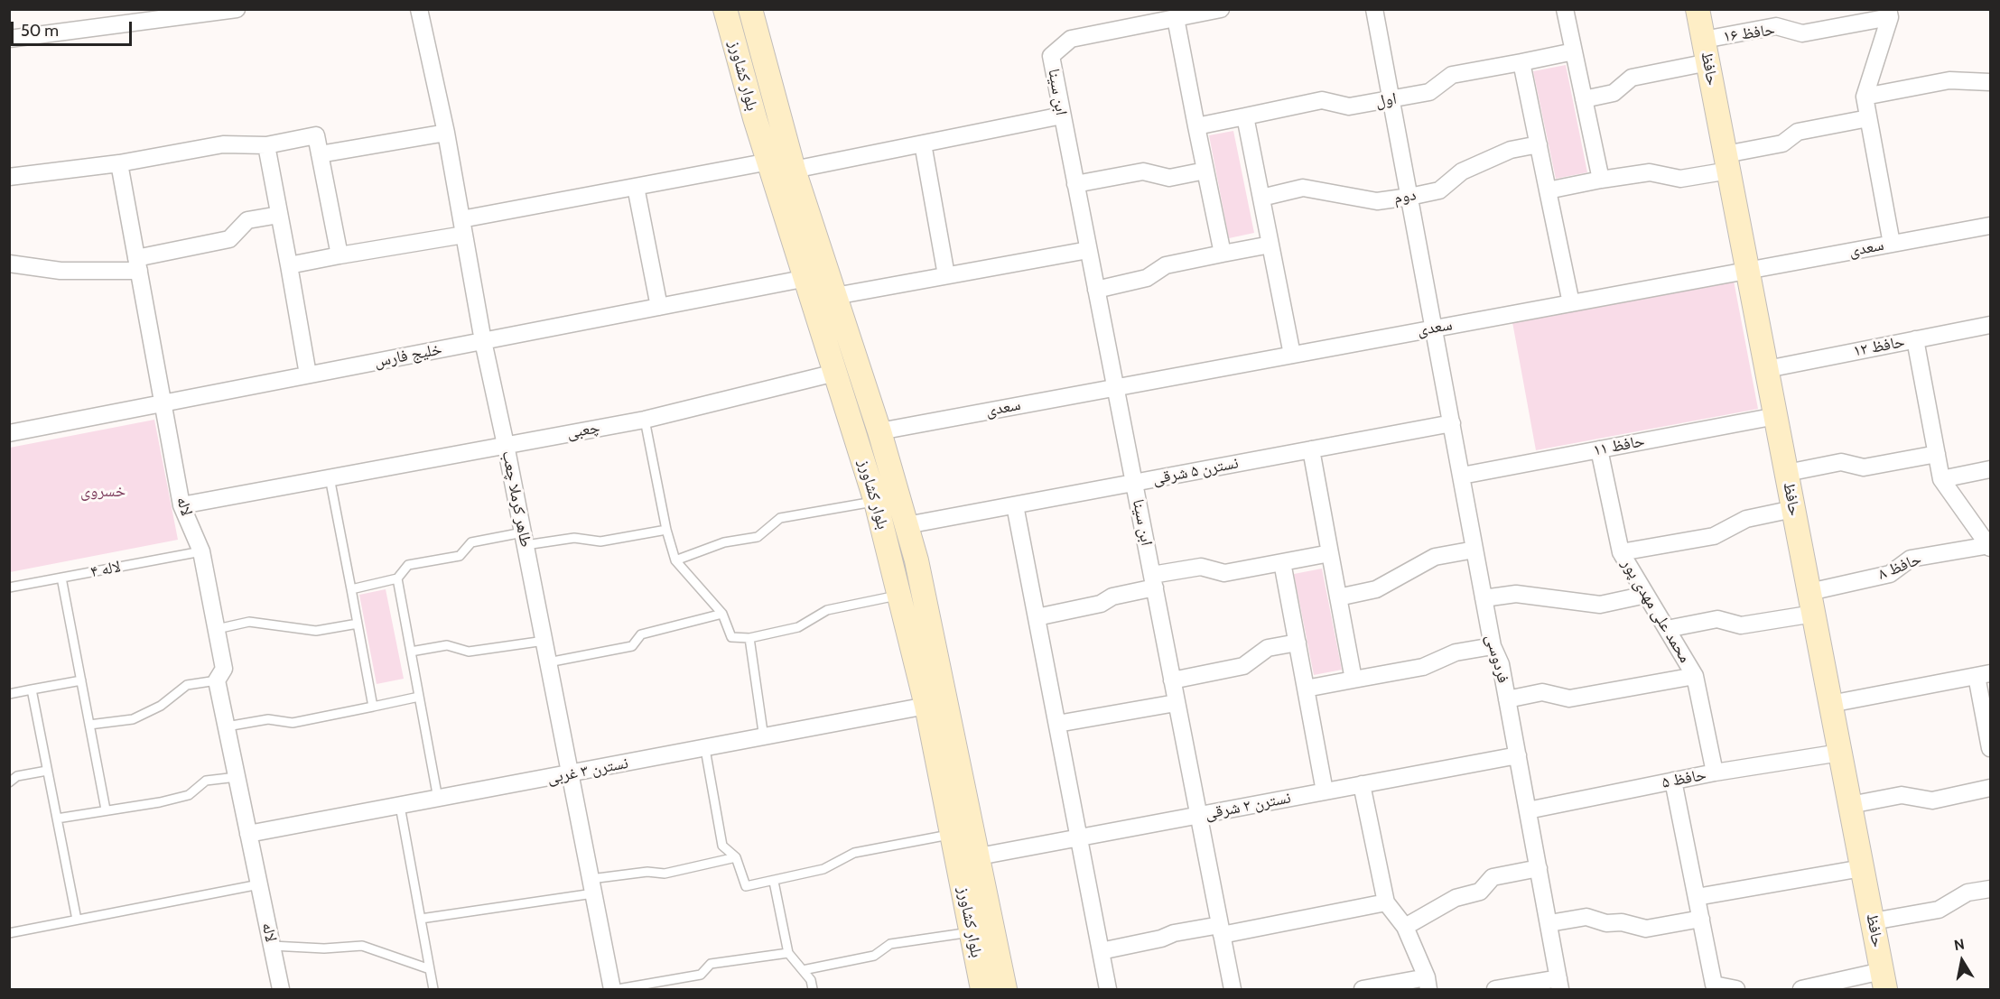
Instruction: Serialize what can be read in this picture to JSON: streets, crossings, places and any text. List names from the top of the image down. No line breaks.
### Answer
{"streets":{"main road":["حافظ","بلوار کشاورز"],"street":["حافظ ۱۶","ابن سینا","اول","دوم","سعدی","حافظ ۱۲","خلیج فارس","چعبی","حافظ ۱۱","نسترن ۵ شرقی","طاهر کرملا چعب","لاله","حافظ ۸","محمد علی مهدی پور","فردوسی","نسترن ۳ غربی","حافظ ۵","نسترن ۲ شرقی"],"lane":["لاله ۴"]},"crossings":[["حافظ ۱۶","حافظ"],["حافظ","سعدی"],["حافظ","حافظ ۱۲"],["حافظ","حافظ ۱۱"],["حافظ","حافظ ۸"],["حافظ","حافظ ۵"],["بلوار کشاورز","سعدی"],["بلوار کشاورز","خلیج فارس"],["بلوار کشاورز","چعبی"],["بلوار کشاورز","نسترن ۵ شرقی"],["بلوار کشاورز","نسترن ۳ غربی"],["بلوار کشاورز","نسترن ۲ شرقی"],["ابن سینا","سعدی"],["ابن سینا","نسترن ۵ شرقی"],["ابن سینا","نسترن ۲ شرقی"],["اول","فردوسی"],["دوم","فردوسی"],["سعدی","فردوسی"],["خلیج فارس","طاهر کرملا چعب"],["خلیج فارس","لاله"],["چعبی","طاهر کرملا چعب"],["حافظ ۱۱","محمد علی مهدی پور"],["حافظ ۱۱","فردوسی"],["نسترن ۵ شرقی","فردوسی"],["طاهر کرملا چعب","نسترن ۳ غربی"],["لاله","لاله ۴"],["لاله","نسترن ۳ غربی"],["حافظ ۸","محمد علی مهدی پور"],["محمد علی مهدی پور","حافظ ۵"],["فردوسی","حافظ ۵"],["فردوسی","نسترن ۲ شرقی"]],"parks":["خسروی"],"scale_bar":"50 m","north":"top"}
